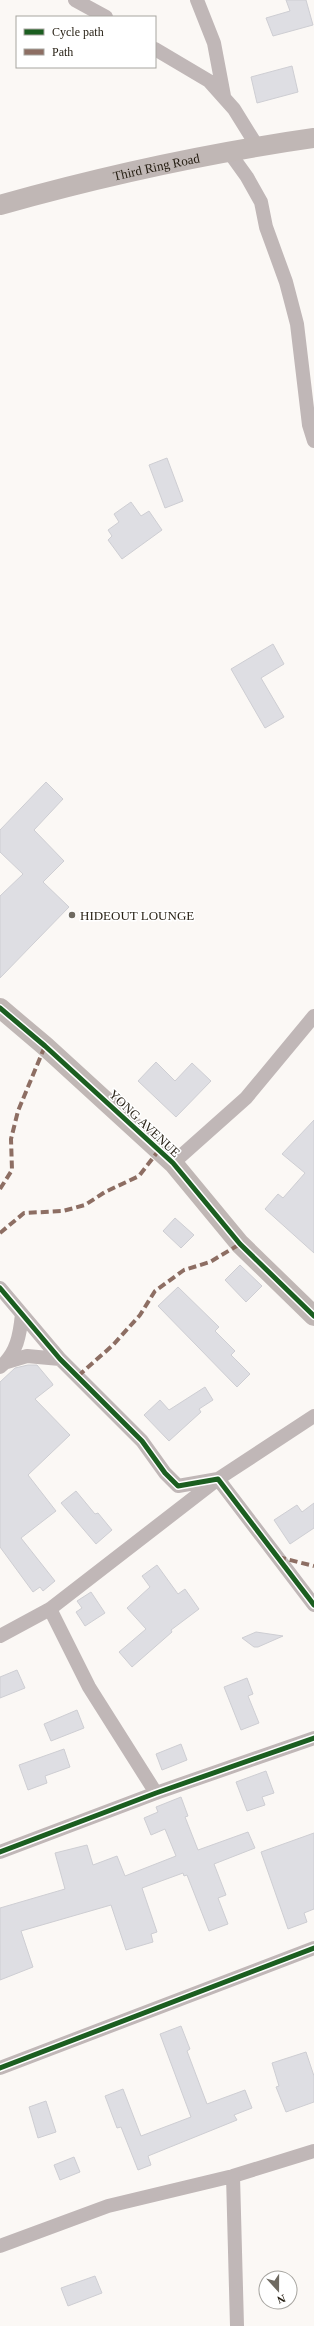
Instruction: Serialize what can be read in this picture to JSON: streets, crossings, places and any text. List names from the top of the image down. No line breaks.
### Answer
{"streets":{"street":["Third Ring Road","YONG AVENUE"]},"places":["HIDEOUT LOUNGE"],"legend":["Cycle path","Path"],"north":"bottom"}
